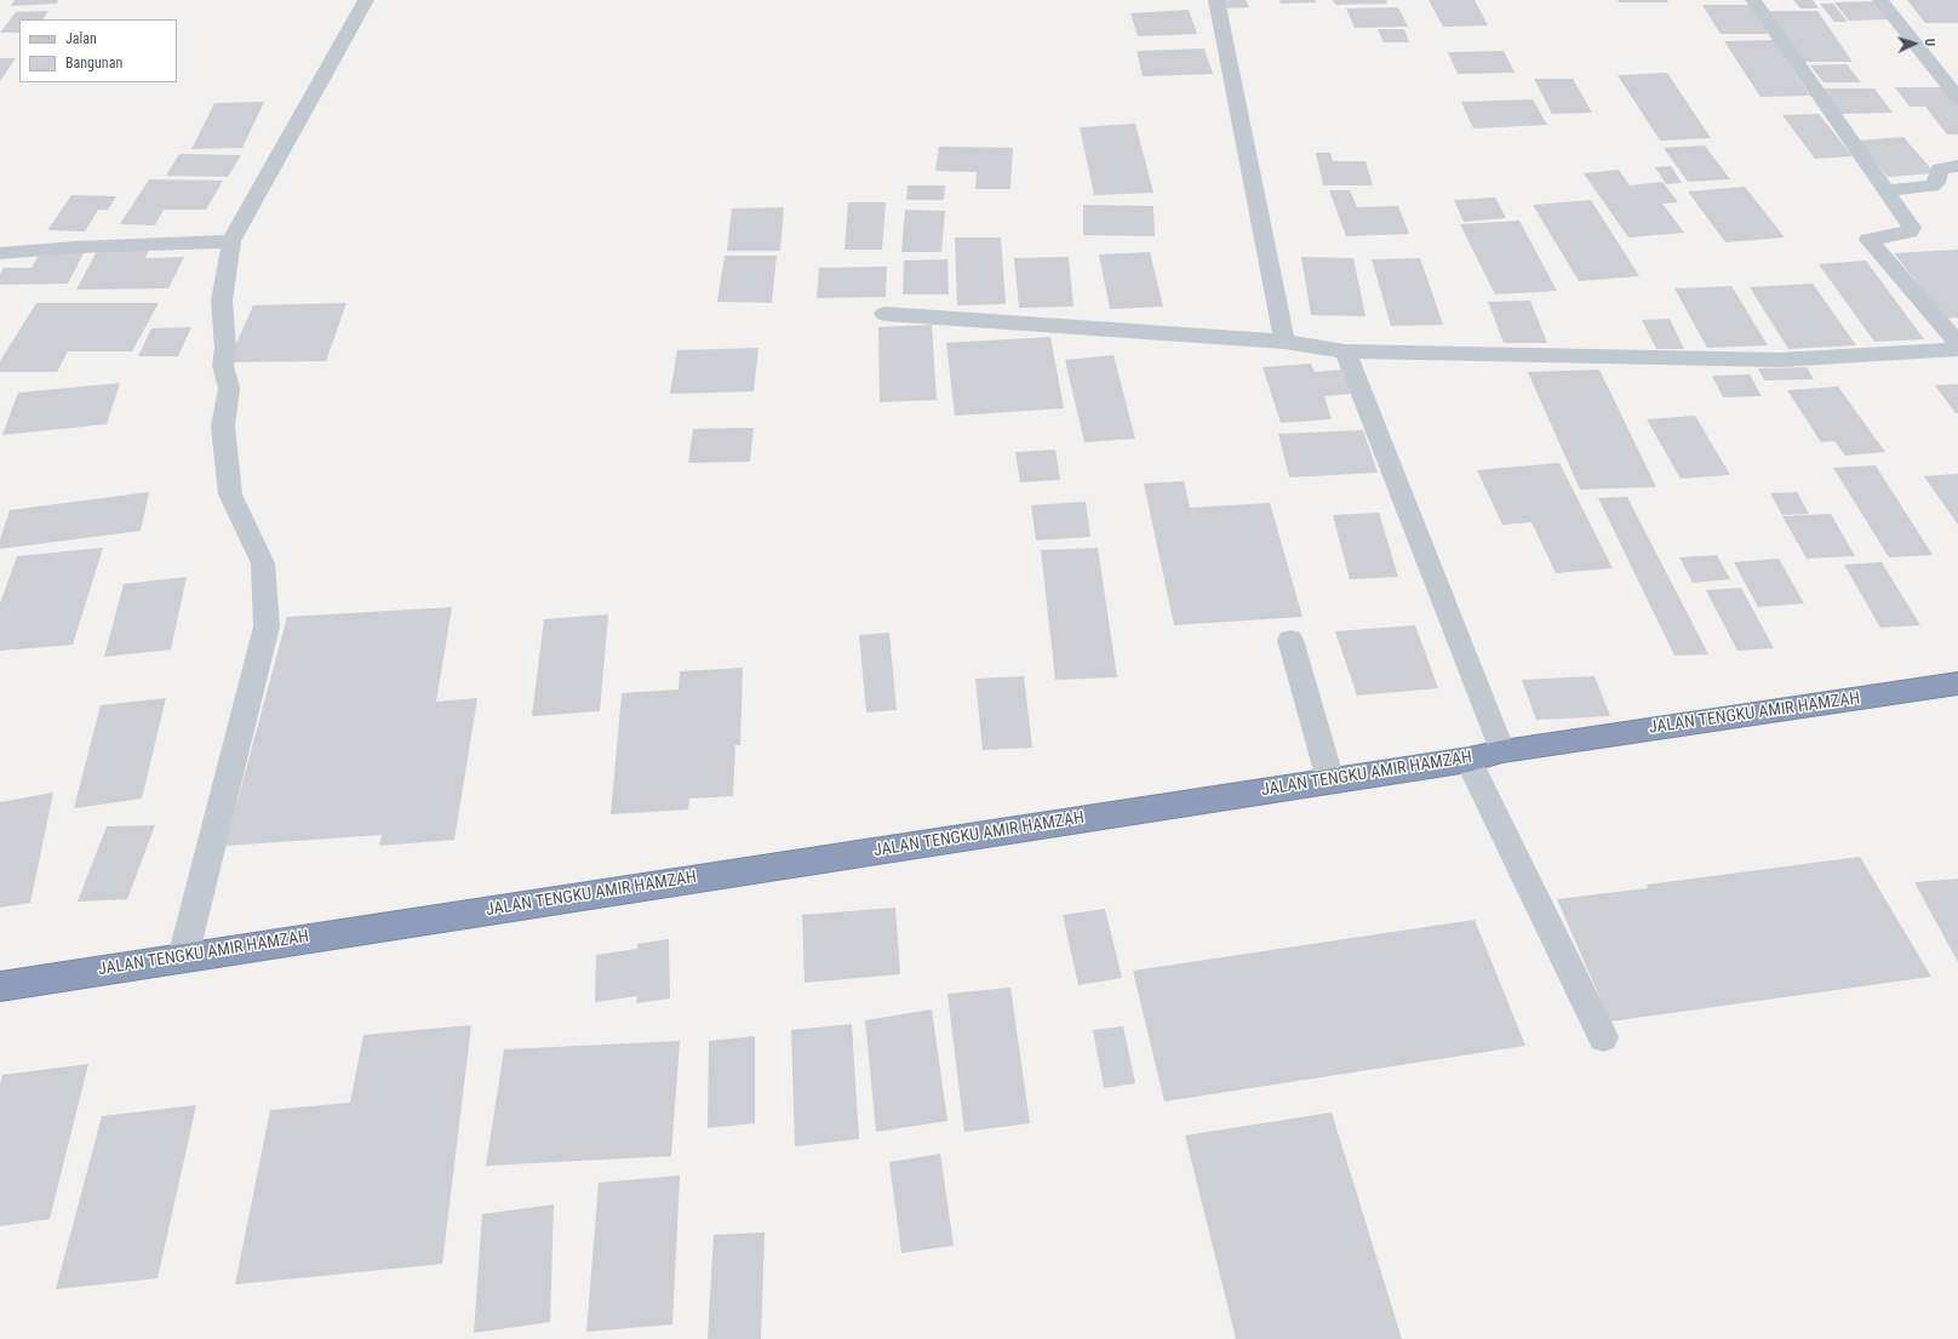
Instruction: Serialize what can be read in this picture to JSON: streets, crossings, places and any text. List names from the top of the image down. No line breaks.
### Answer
{"streets":{"highway":["JALAN TENGKU AMIR HAMZAH"]},"legend":["Jalan","Bangunan"],"north":"right"}
